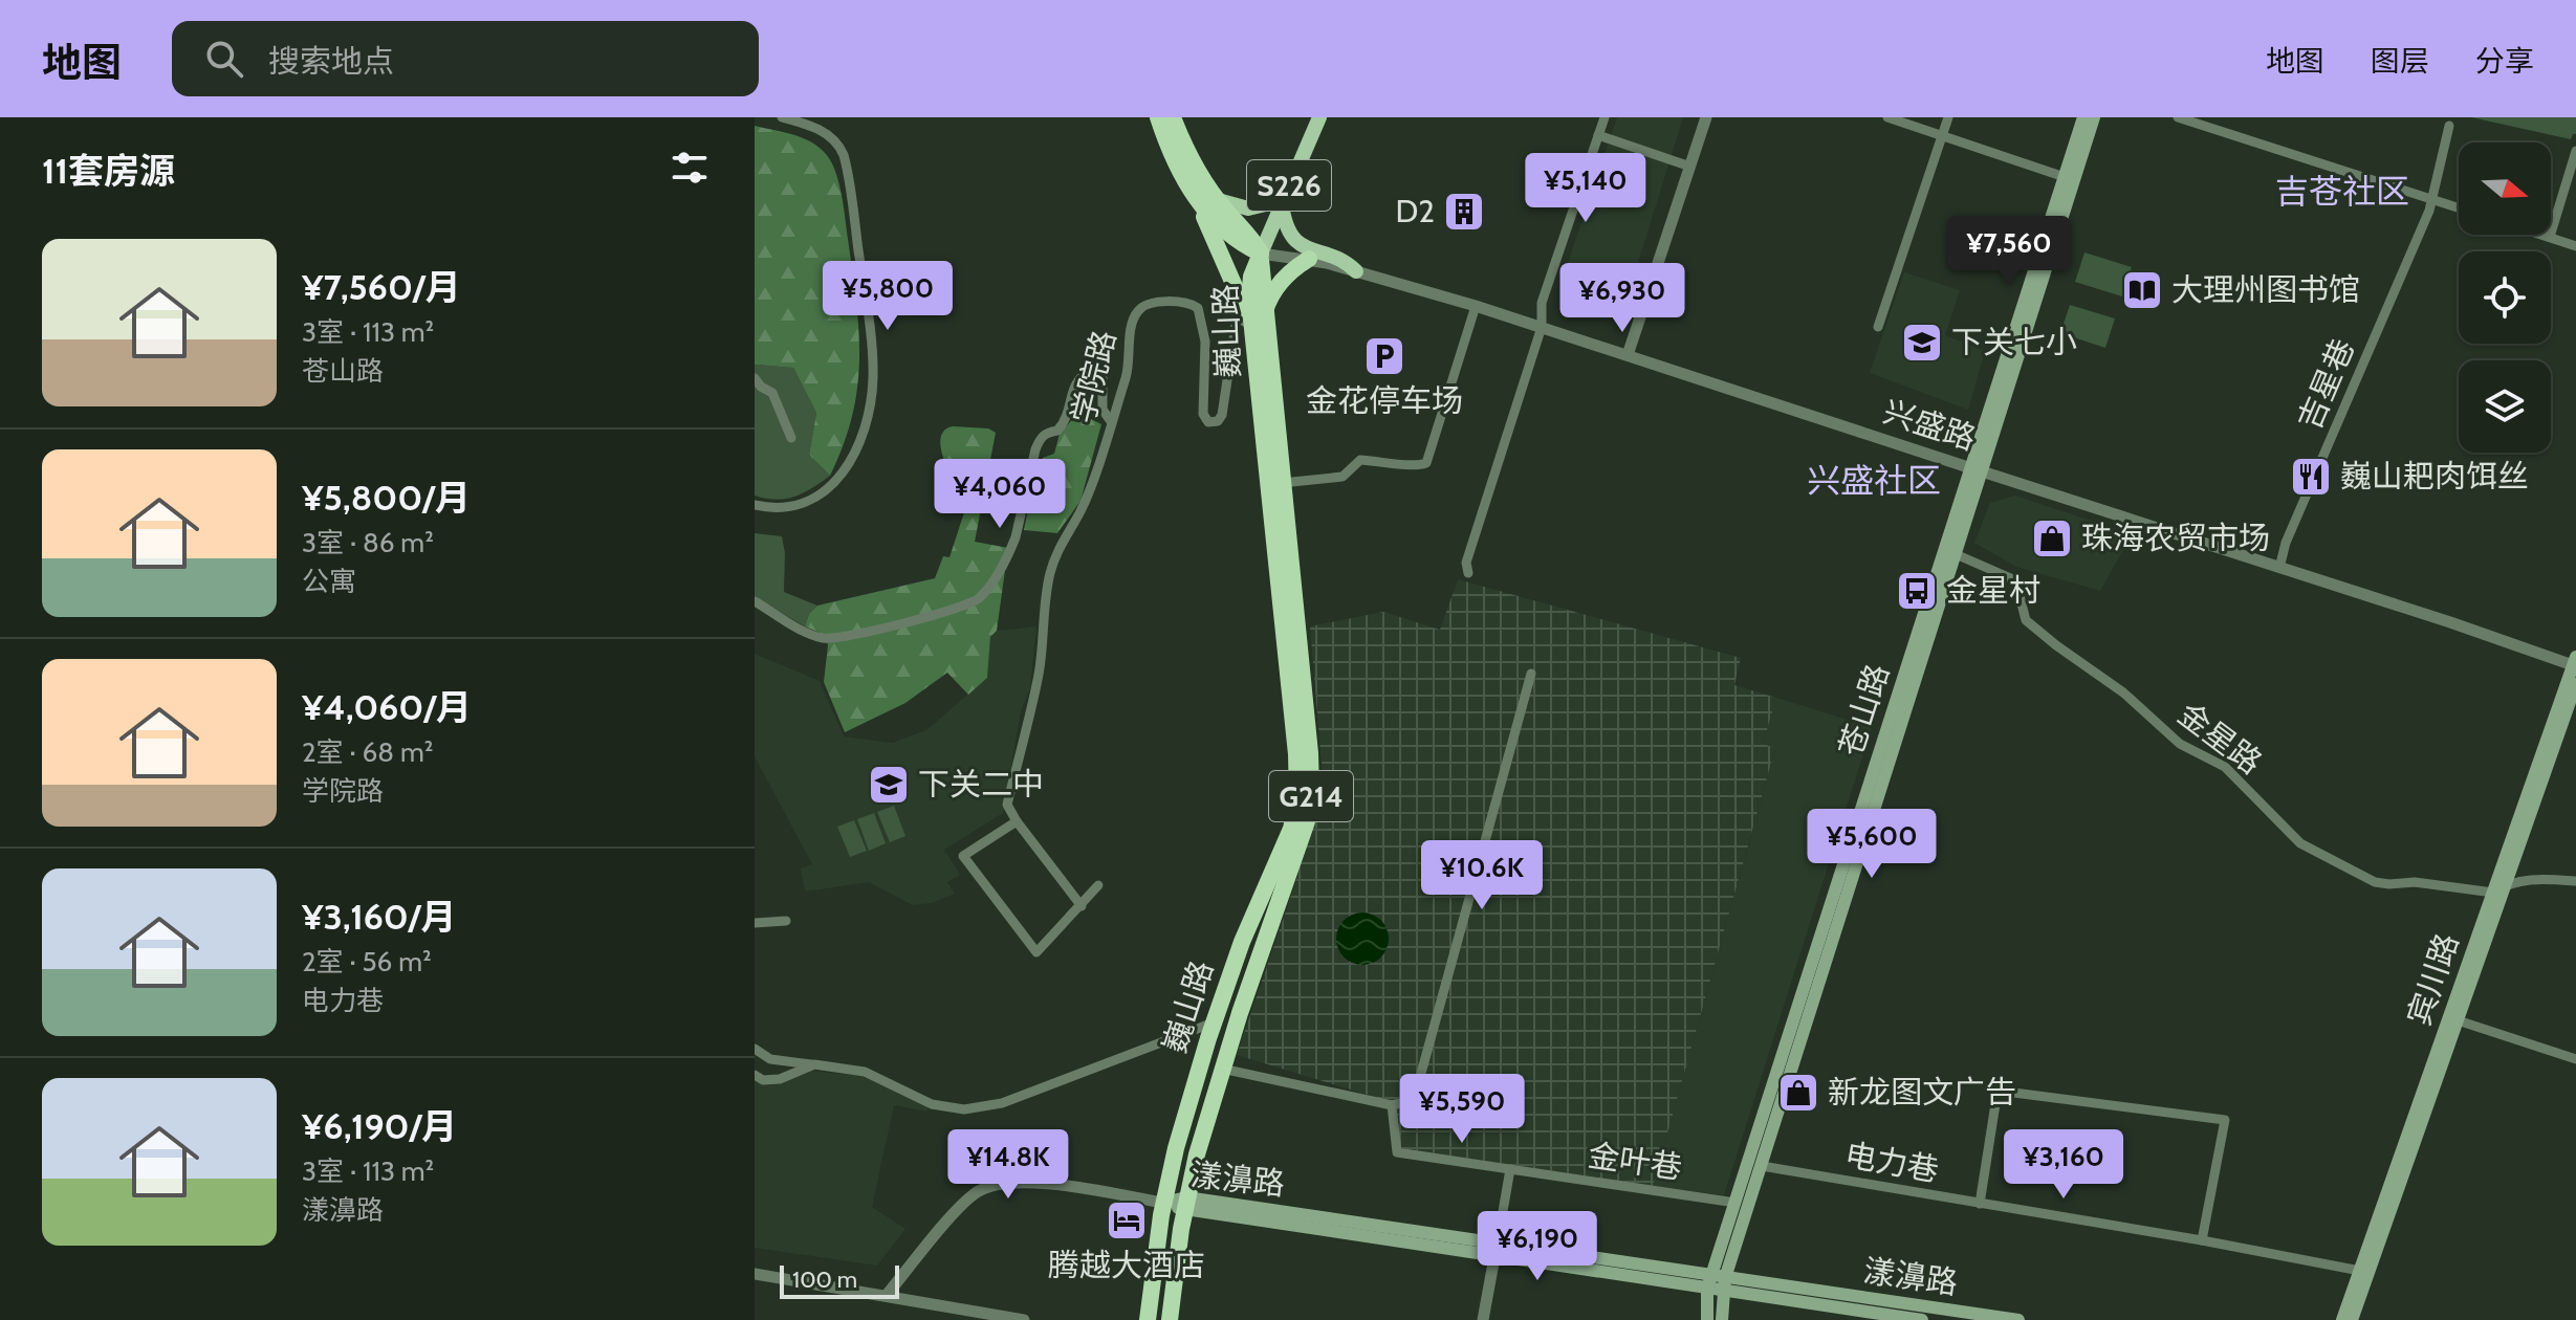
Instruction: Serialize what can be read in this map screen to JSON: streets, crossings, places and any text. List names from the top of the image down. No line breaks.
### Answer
{"streets":{"highway":["巍山路","G214"],"main road":["S226","苍山路","宾川路","漾濞路"],"street":["学院路","吉星巷","兴盛路","金星路","金叶巷","电力巷"]},"crossings":[["S226","巍山路"],["S226","兴盛路"],["巍山路","学院路"],["巍山路","兴盛路"],["巍山路","漾濞路"],["吉星巷","兴盛路"],["兴盛路","苍山路"],["兴盛路","宾川路"],["苍山路","金星路"],["苍山路","金叶巷"],["苍山路","电力巷"],["苍山路","漾濞路"],["金星路","宾川路"],["宾川路","电力巷"]],"districts":["吉苍社区","兴盛社区"],"places":{"building":["D2"],"library":["大理州图书馆"],"school or university":["下关七小","下关二中"],"parking":["金花停车场"],"restaurant":["巍山耙肉饵丝"],"shop":["珠海农贸市场","新龙图文广告"],"bus stop":["金星村"],"hotel":["腾越大酒店"]},"scale_bar":"100 m","north":"right","page":{"header":"地图","search":"搜索地点","nav":["地图","图层","分享"],"heading":"11套房源","price":["¥5,140","¥7,560","¥5,800","¥6,930","¥4,060","¥5,600","¥10.6K","¥5,590","¥14.8K","¥3,160","¥6,190"],"list":[{"name":"¥7,560/月","note":"3室 · 113 m² · 苍山路"},{"name":"¥5,800/月","note":"3室 · 86 m² · 公寓"},{"name":"¥4,060/月","note":"2室 · 68 m² · 学院路"},{"name":"¥3,160/月","note":"2室 · 56 m² · 电力巷"},{"name":"¥6,190/月","note":"3室 · 113 m² · 漾濞路"}],"scale":"100 m"}}
